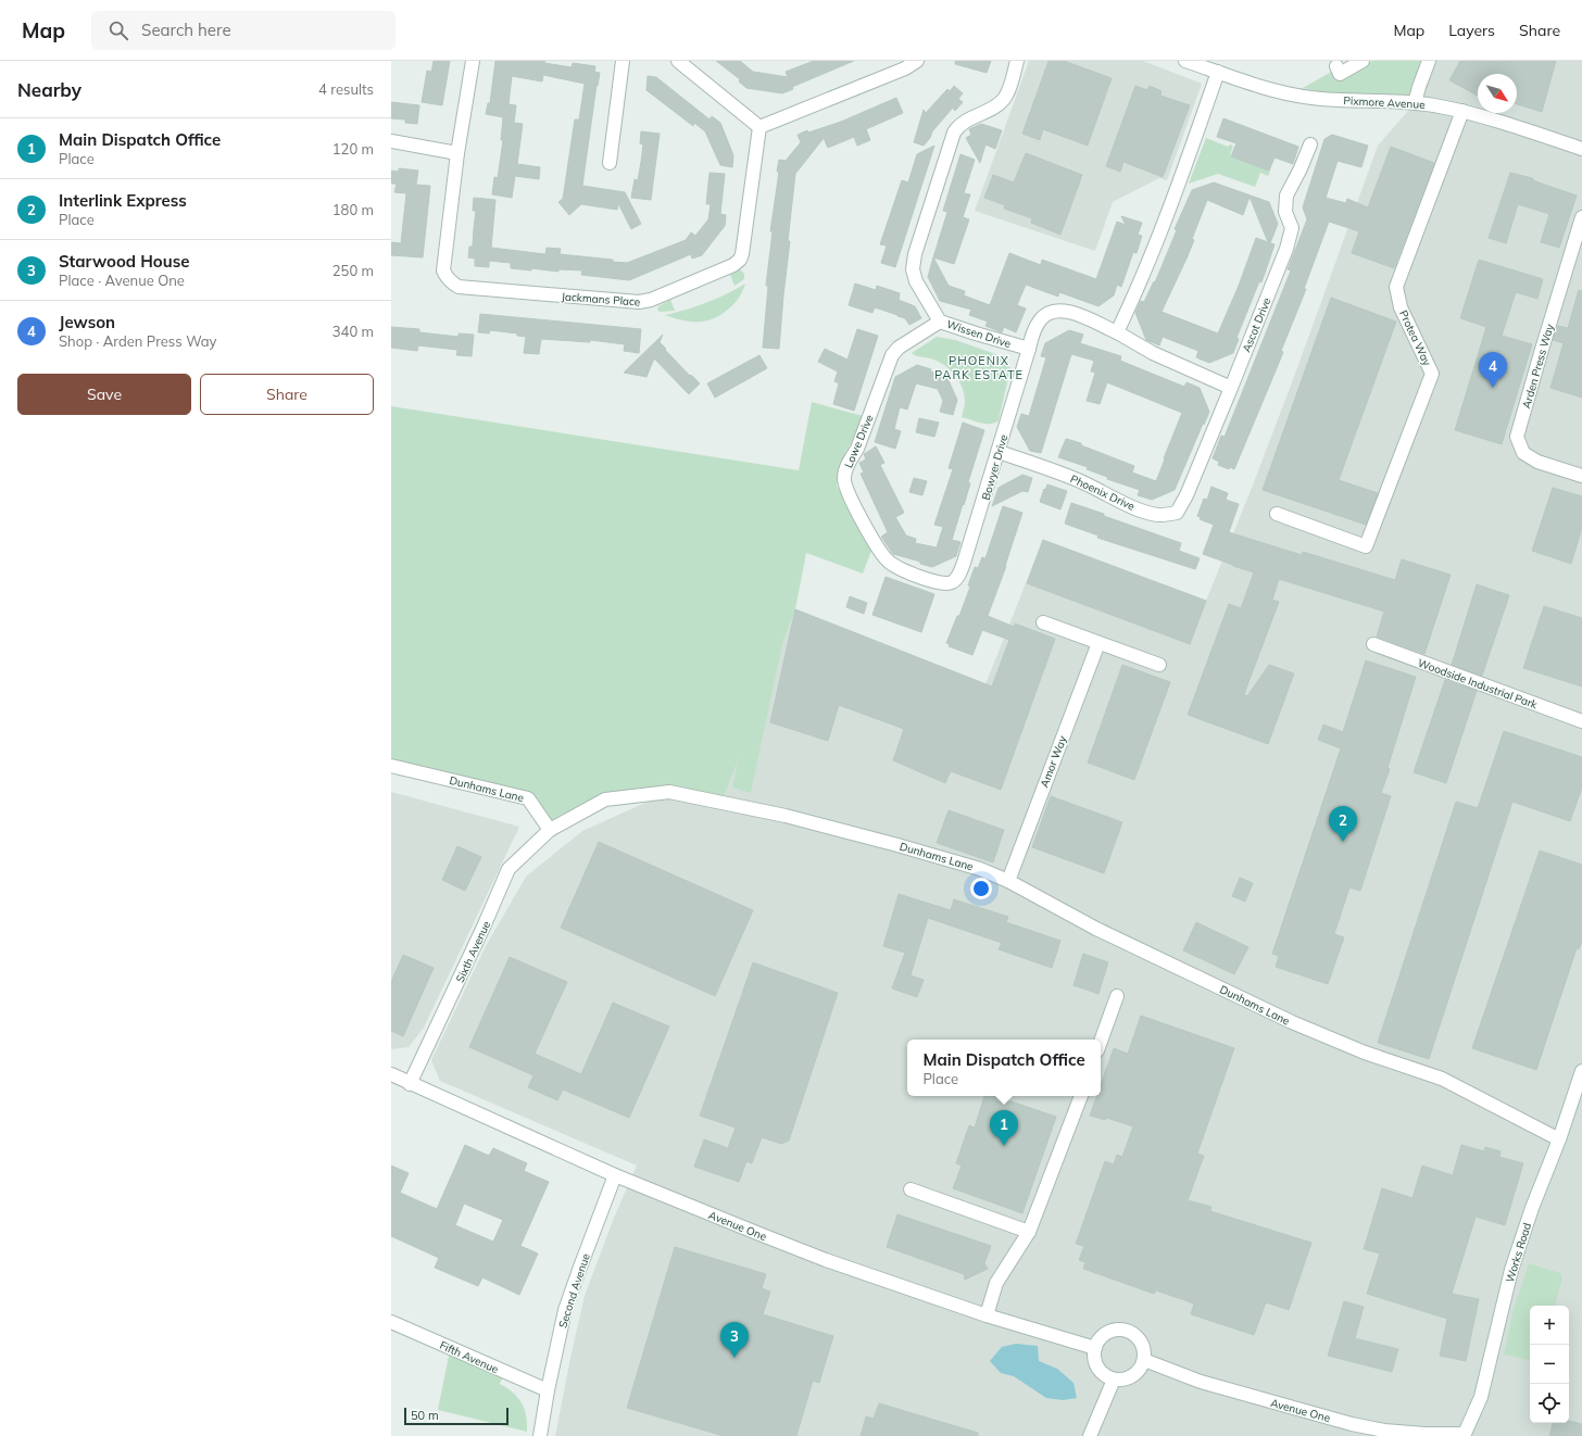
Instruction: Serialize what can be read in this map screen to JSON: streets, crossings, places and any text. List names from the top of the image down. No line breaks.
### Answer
{"streets":{"street":["Pixmore Avenue","Jackmans Place","Ascot Drive","Wissen Drive","Protea Way","Arden Press Way","Lowe Drive","Bowyer Drive","Phoenix Drive","Woodside Industrial Park","Amor Way","Dunhams Lane","Sixth Avenue","Avenue One","Works Road","Second Avenue","Fifth Avenue"]},"crossings":[["Pixmore Avenue","Protea Way"],["Ascot Drive","Phoenix Drive"],["Wissen Drive","Lowe Drive"],["Wissen Drive","Bowyer Drive"],["Lowe Drive","Bowyer Drive"],["Bowyer Drive","Phoenix Drive"],["Amor Way","Dunhams Lane"],["Dunhams Lane","Sixth Avenue"],["Dunhams Lane","Works Road"],["Sixth Avenue","Avenue One"],["Avenue One","Works Road"],["Avenue One","Second Avenue"],["Second Avenue","Fifth Avenue"]],"districts":["PHOENIX PARK ESTATE"],"scale_bar":"50 m","north":"bottom right","page":{"header":"Map","search":"Search here","nav":["Map","Layers","Share"],"heading":["Nearby","4 results"],"list":[{"mark":"1","name":"Main Dispatch Office","note":"Place","value":"120 m"},{"mark":"2","name":"Interlink Express","note":"Place","value":"180 m"},{"mark":"3","name":"Starwood House","note":"Place · Avenue One","value":"250 m"},{"mark":"4","name":"Jewson","note":"Shop · Arden Press Way","value":"340 m"}],"pins":["4","2","1","3"],"buttons":["Save","Share"],"popup":["Main Dispatch Office","Place"],"map_buttons":["+","−"],"scale":"50 m"}}
